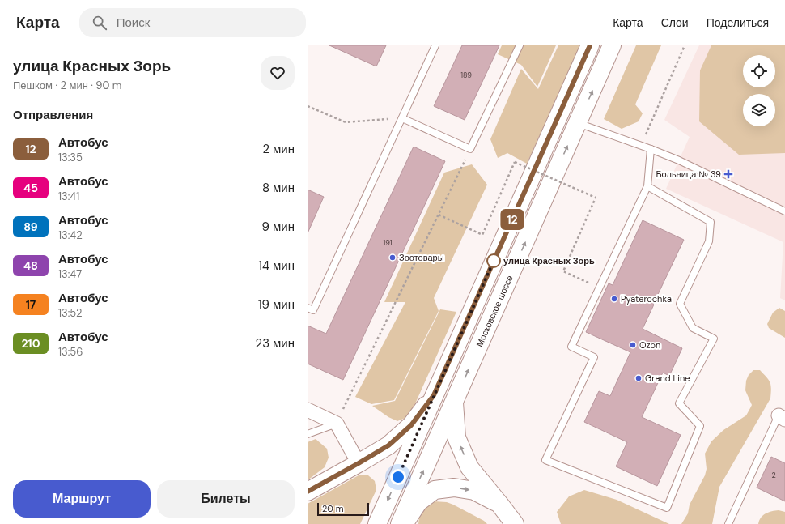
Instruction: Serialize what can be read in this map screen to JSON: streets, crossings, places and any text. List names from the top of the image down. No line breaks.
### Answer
{"streets":{"main road":["Московское шоссе"]},"places":{"health":["Больница № 39"],"other":["Зоотовары","улица Красных Зорь","Pyaterochka","Ozon","Grand Line"]},"lines":["bus line 12"],"house_numbers":["189","191","2"],"scale_bar":"20 m","page":{"header":"Карта","search":"Поиск","nav":["Карта","Слои","Поделиться"],"heading":[["улица Красных Зорь","Пешком · 2 мин · 90 m"],"Отправления"],"on_map":"12","list":[{"mark":"12","name":"Автобус","note":"13:35","value":"2 мин"},{"mark":"45","name":"Автобус","note":"13:41","value":"8 мин"},{"mark":"89","name":"Автобус","note":"13:42","value":"9 мин"},{"mark":"48","name":"Автобус","note":"13:47","value":"14 мин"},{"mark":"17","name":"Автобус","note":"13:52","value":"19 мин"},{"mark":"210","name":"Автобус","note":"13:56","value":"23 мин"}],"buttons":["Маршрут","Билеты"],"scale":"20 m"}}
